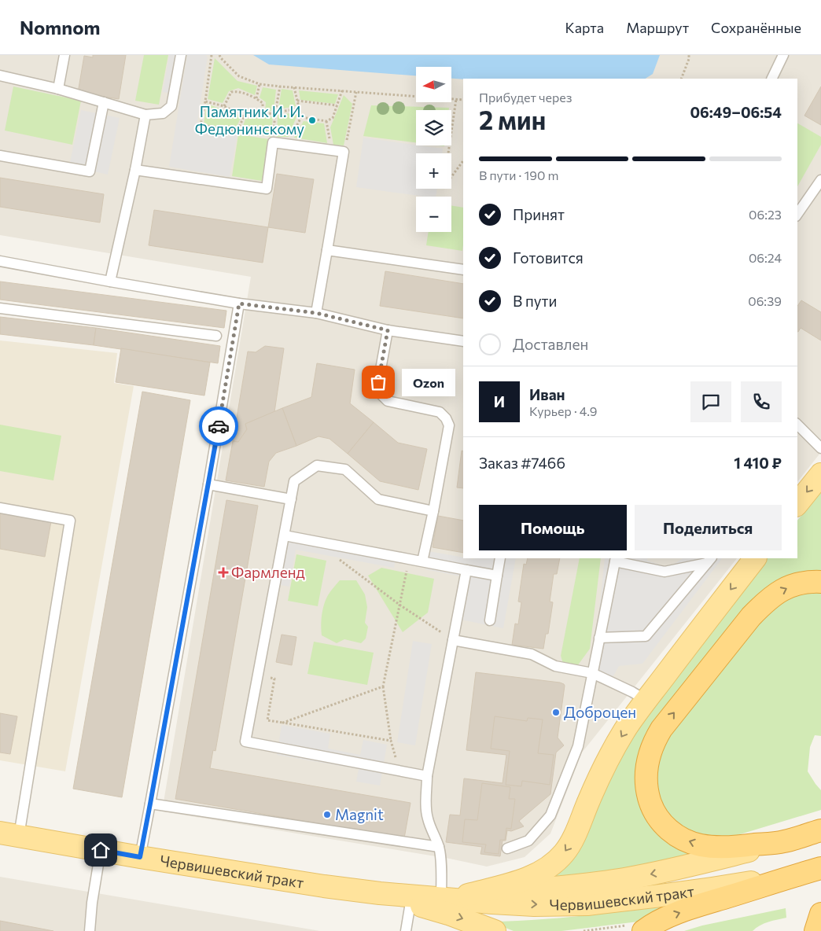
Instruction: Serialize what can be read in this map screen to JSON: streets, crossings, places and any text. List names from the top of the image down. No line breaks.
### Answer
{"streets":{"main road":["Червишевский тракт"]},"places":{"other":["Памятник И. И. Федюнинскому","Ozon","Доброцен","Magnit"],"health":["Фармленд"]},"north":"left","page":{"header":"Nomnom","nav":["Карта","Маршрут","Сохранённые"],"map_buttons":["+","−"],"heading":["2 мин","Прибудет через","06:49–06:54"],"panel":["Иван","Курьер · 4.9","Заказ #7466","1 410 ₽"],"bar":"В пути · 190 m","list":[["Принят","06:23"],["Готовится","06:24"],["В пути","06:39"],"Доставлен"],"bubble":"Ozon","round":"И","buttons":["Помощь","Поделиться"]}}
